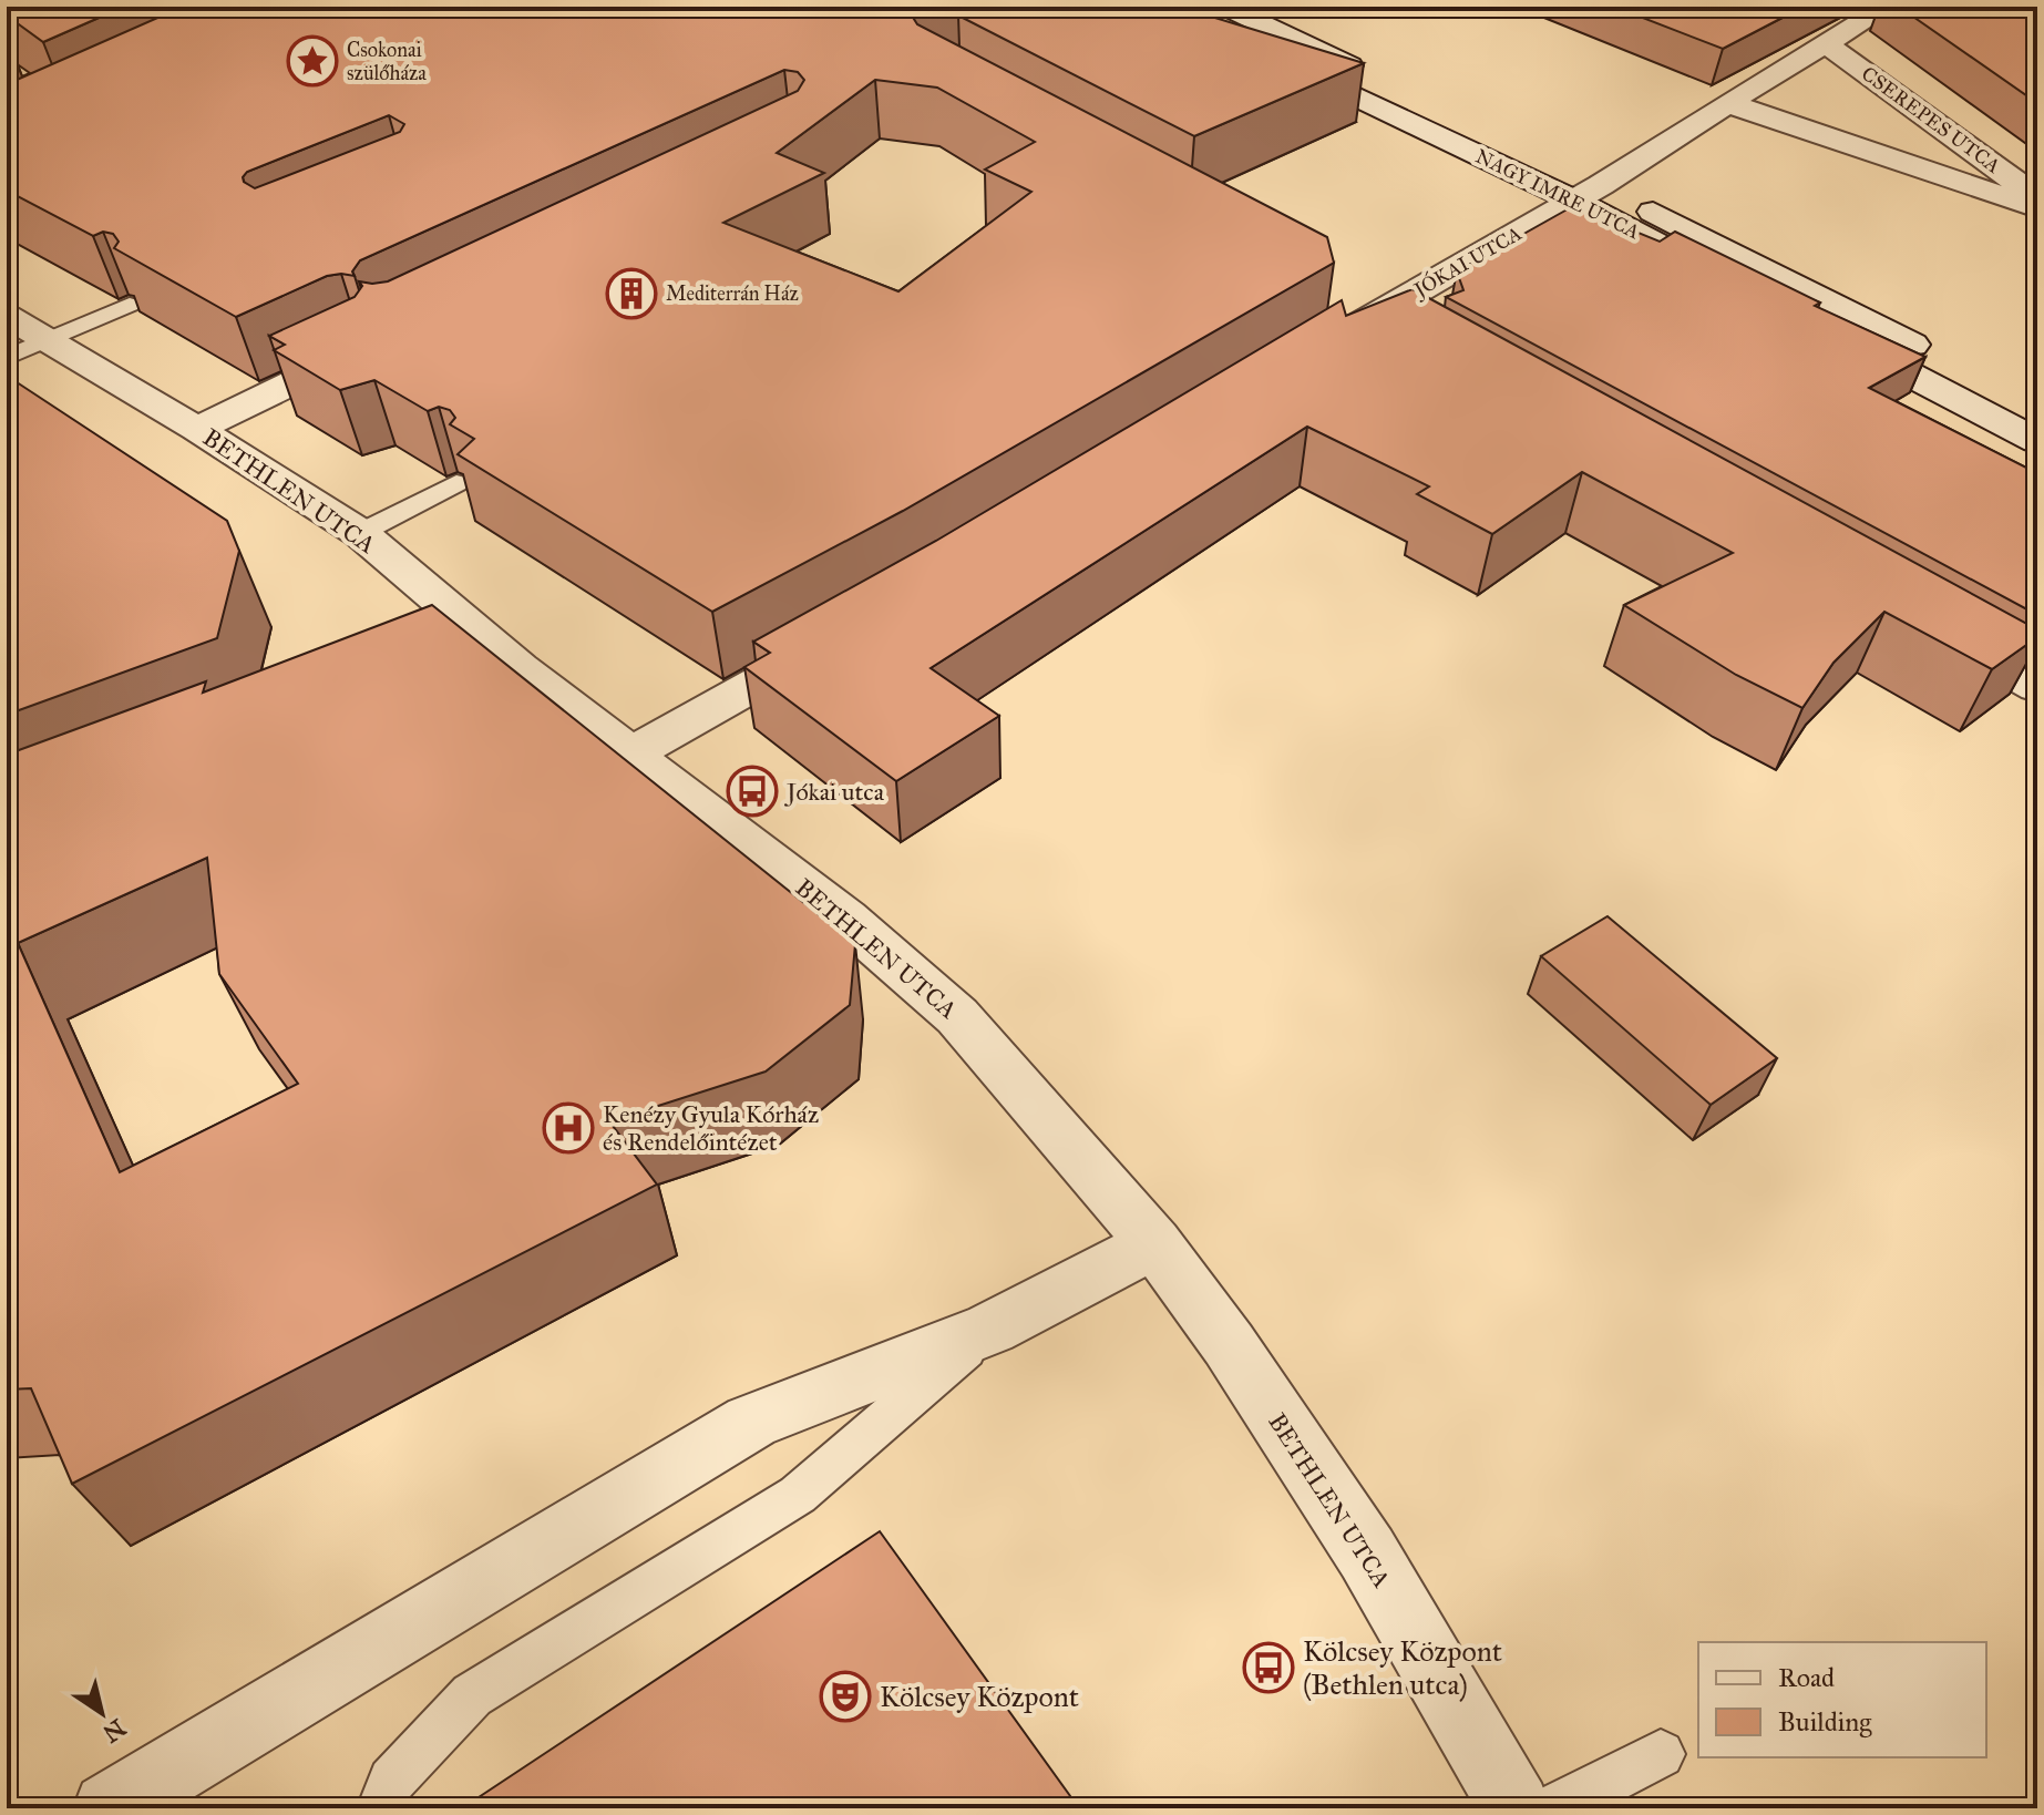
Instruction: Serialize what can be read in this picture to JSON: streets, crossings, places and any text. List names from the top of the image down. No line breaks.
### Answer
{"streets":{"street":["CSEREPES UTCA","NAGY IMRE UTCA","JÓKAI UTCA","BETHLEN UTCA"]},"crossings":[["CSEREPES UTCA","JÓKAI UTCA"],["NAGY IMRE UTCA","JÓKAI UTCA"]],"places":{"place":["Csokonai szülőháza"],"building":["Mediterrán Ház"],"bus stop":["Jókai utca","Kölcsey Központ (Bethlen utca)"],"hospital":["Kenézy Gyula Kórház és Rendelőintézet"],"theatre":["Kölcsey Központ"]},"legend":["Road","Building"],"north":"bottom right"}
